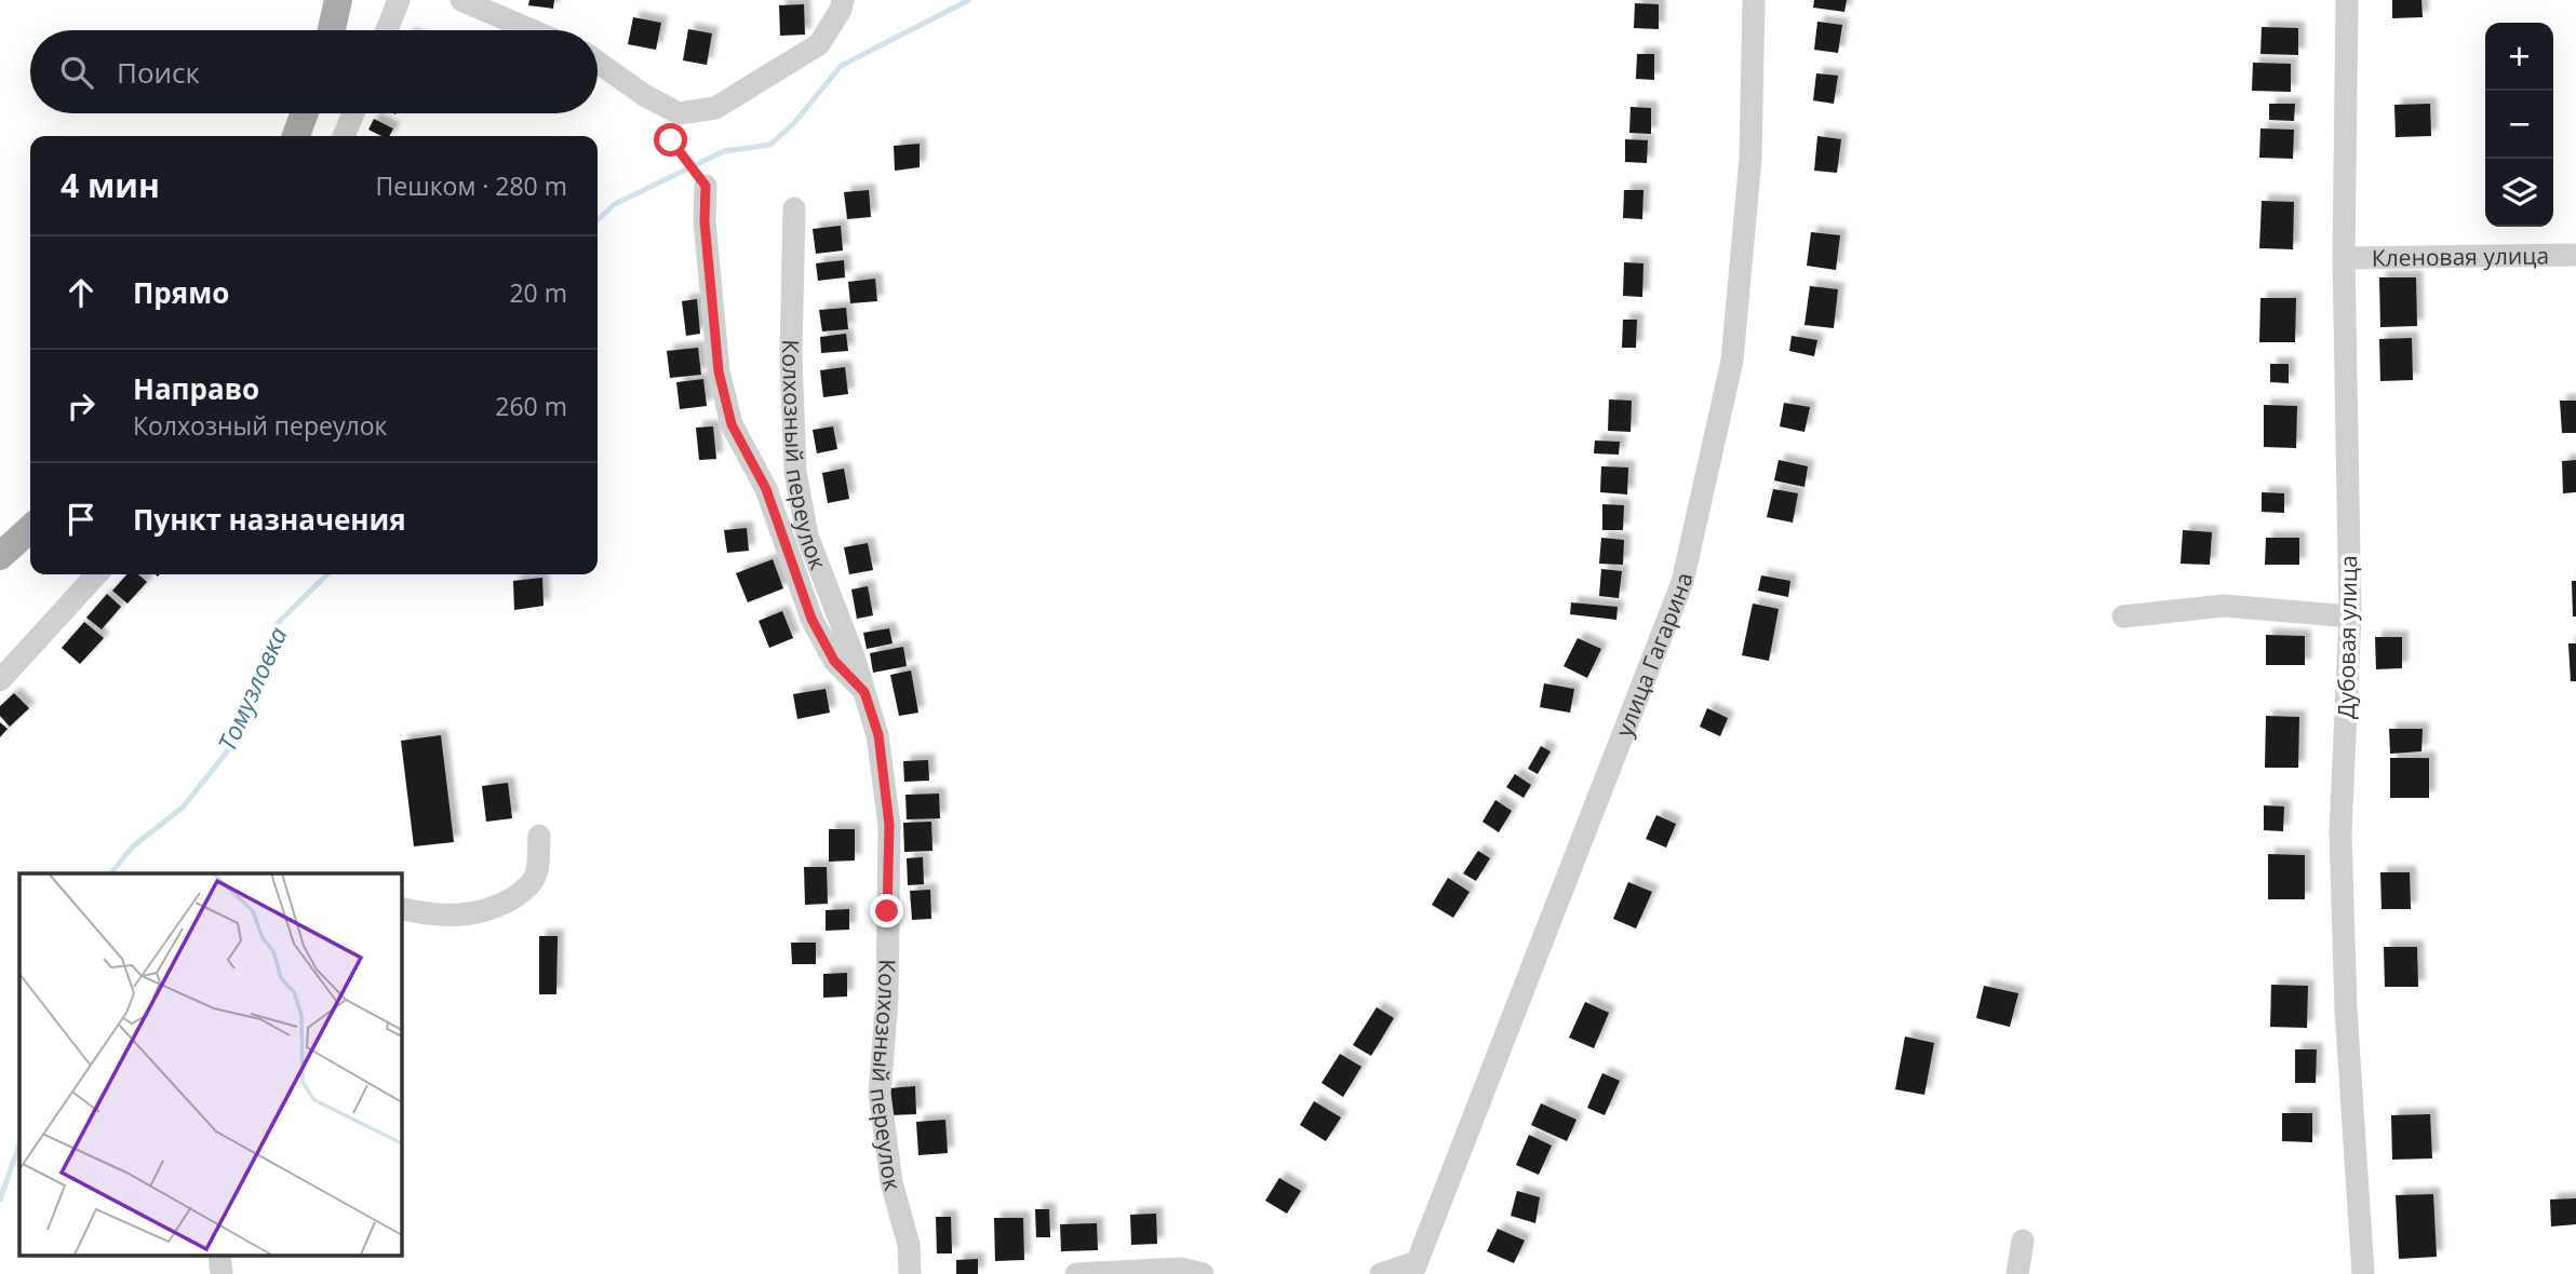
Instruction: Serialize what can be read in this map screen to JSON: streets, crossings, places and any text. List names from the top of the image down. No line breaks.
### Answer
{"streets":{"street":["Кленовая улица","Колхозный переулок","Дубовая улица","улица Гагарина"]},"crossings":[["Кленовая улица","Дубовая улица"]],"water":["Томузловка"],"page":{"map_buttons":["+","−"],"search":"Поиск","heading":["4 мин","Пешком · 280 m"],"list":[["Прямо","20 m"],["Направо","Колхозный переулок","260 m"],"Пункт назначения"]}}
